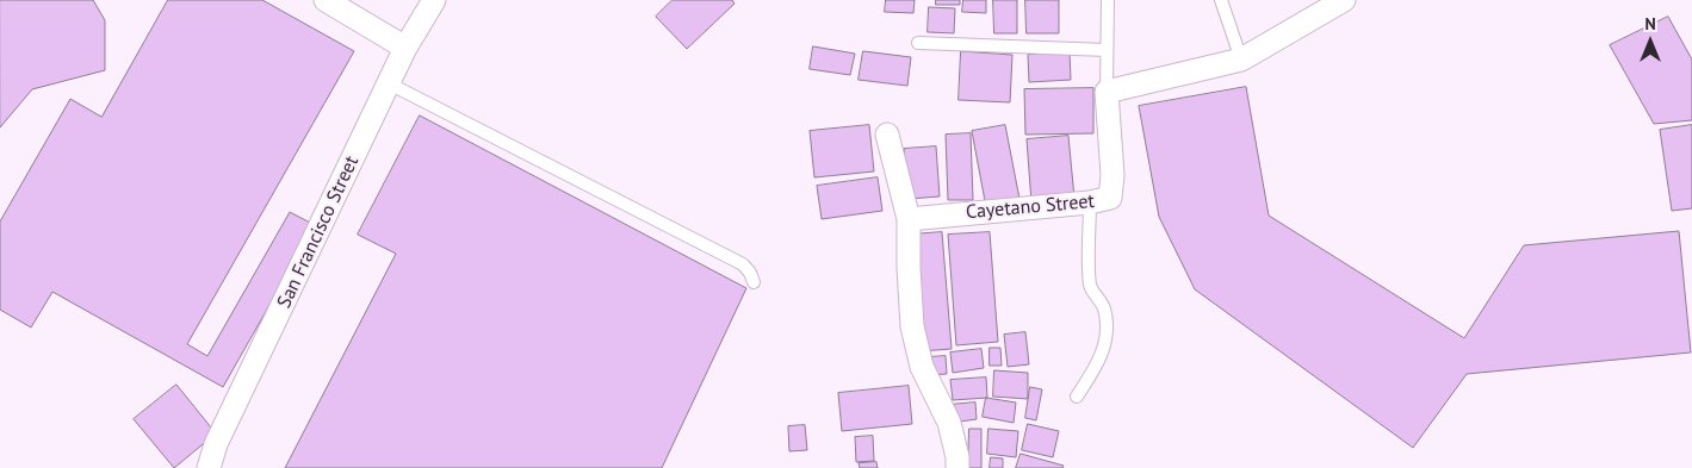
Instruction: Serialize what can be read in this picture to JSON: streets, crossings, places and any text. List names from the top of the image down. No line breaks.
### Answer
{"streets":{"street":["Cayetano Street","San Francisco Street"]},"north":"top"}
